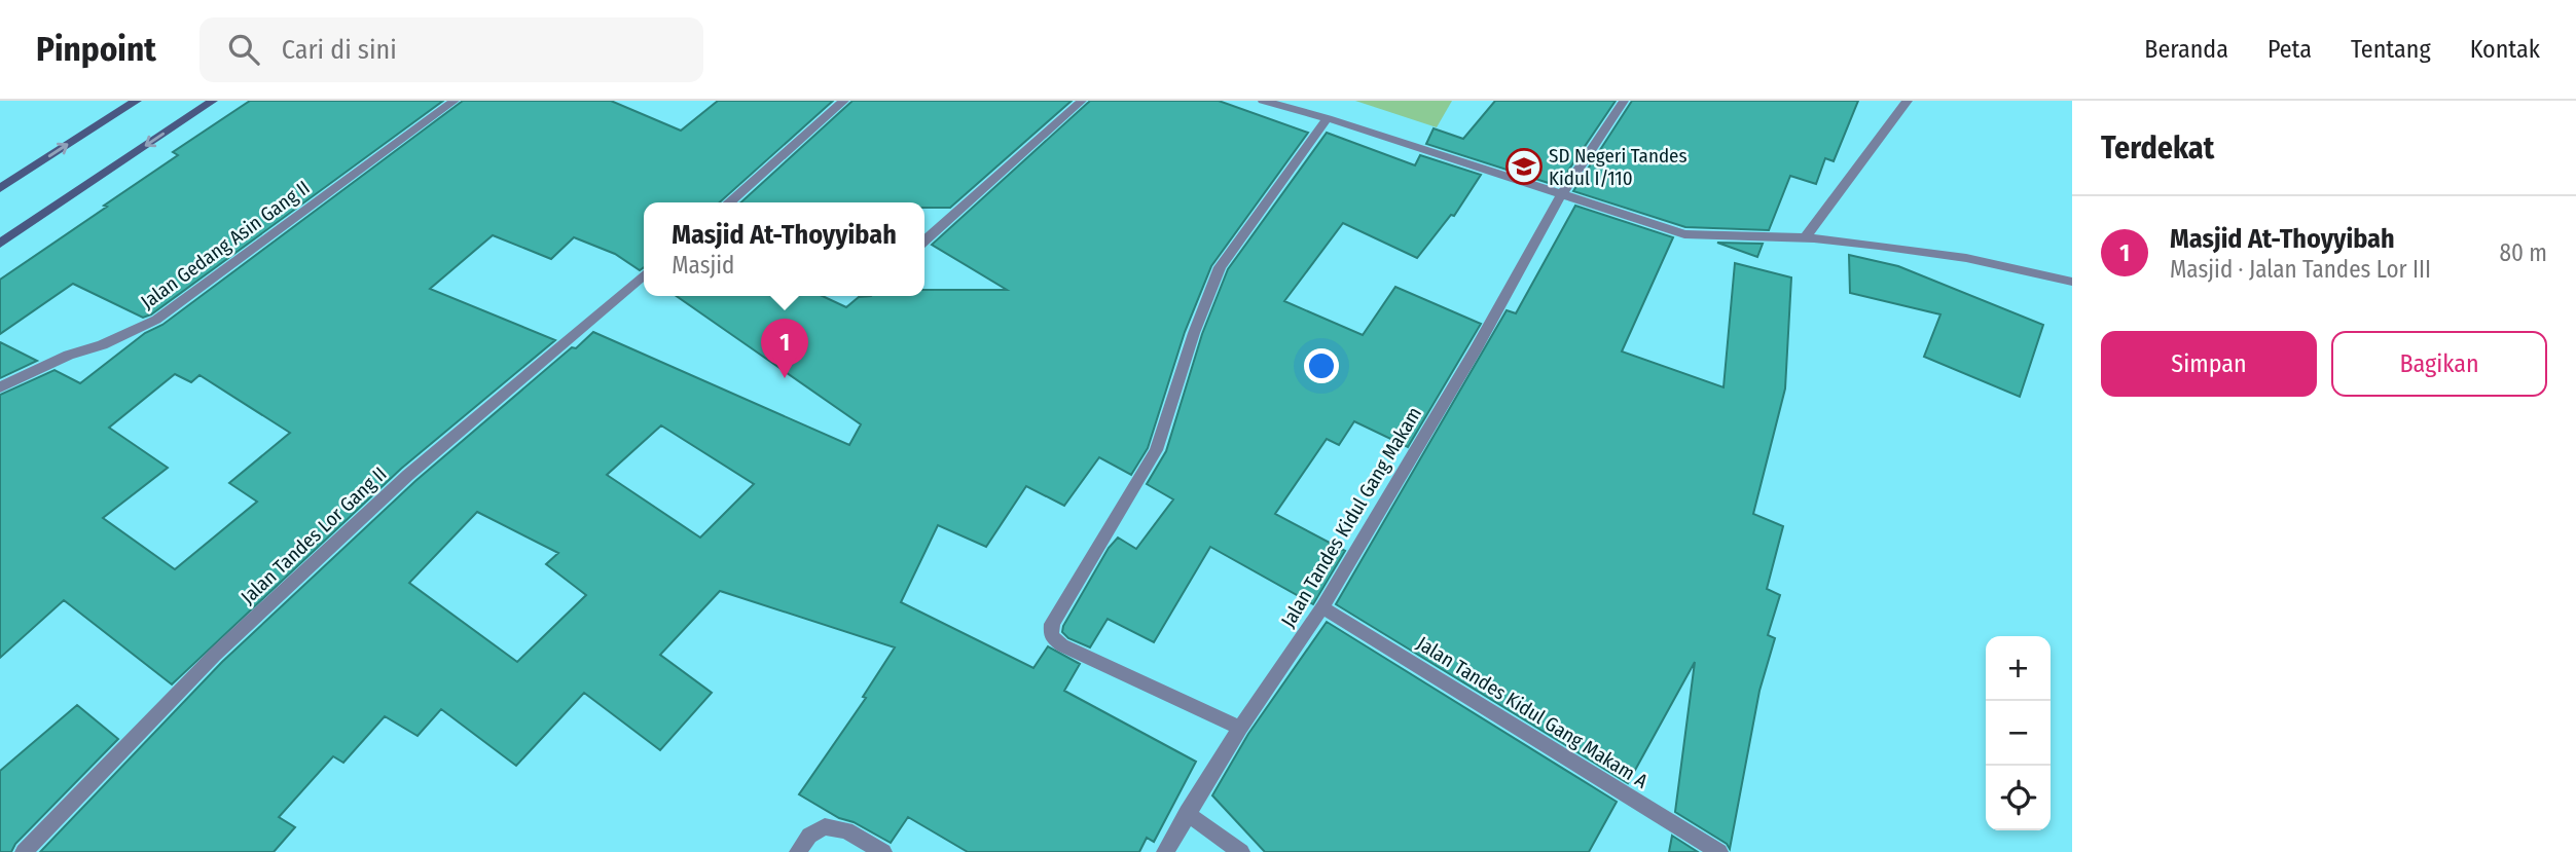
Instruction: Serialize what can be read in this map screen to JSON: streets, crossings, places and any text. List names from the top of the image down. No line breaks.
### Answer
{"streets":{"street":["Jalan Gedang Asin Gang II","Jalan Tandes Kidul Gang Makam","Jalan Tandes Lor Gang II","Jalan Tandes Kidul Gang Makam A"]},"crossings":[["Jalan Tandes Kidul Gang Makam","Jalan Tandes Kidul Gang Makam A"]],"places":{"school or university":["SD Negeri Tandes Kidul I/110"]},"page":{"header":"Pinpoint","search":"Cari di sini","nav":["Beranda","Peta","Tentang","Kontak"],"heading":"Terdekat","list":[{"mark":"1","name":"Masjid At-Thoyyibah","note":"Masjid · Jalan Tandes Lor III","value":"80 m"}],"popup":["Masjid At-Thoyyibah","Masjid"],"buttons":["Simpan","Bagikan"],"pins":"1","map_buttons":["+","−"]}}
